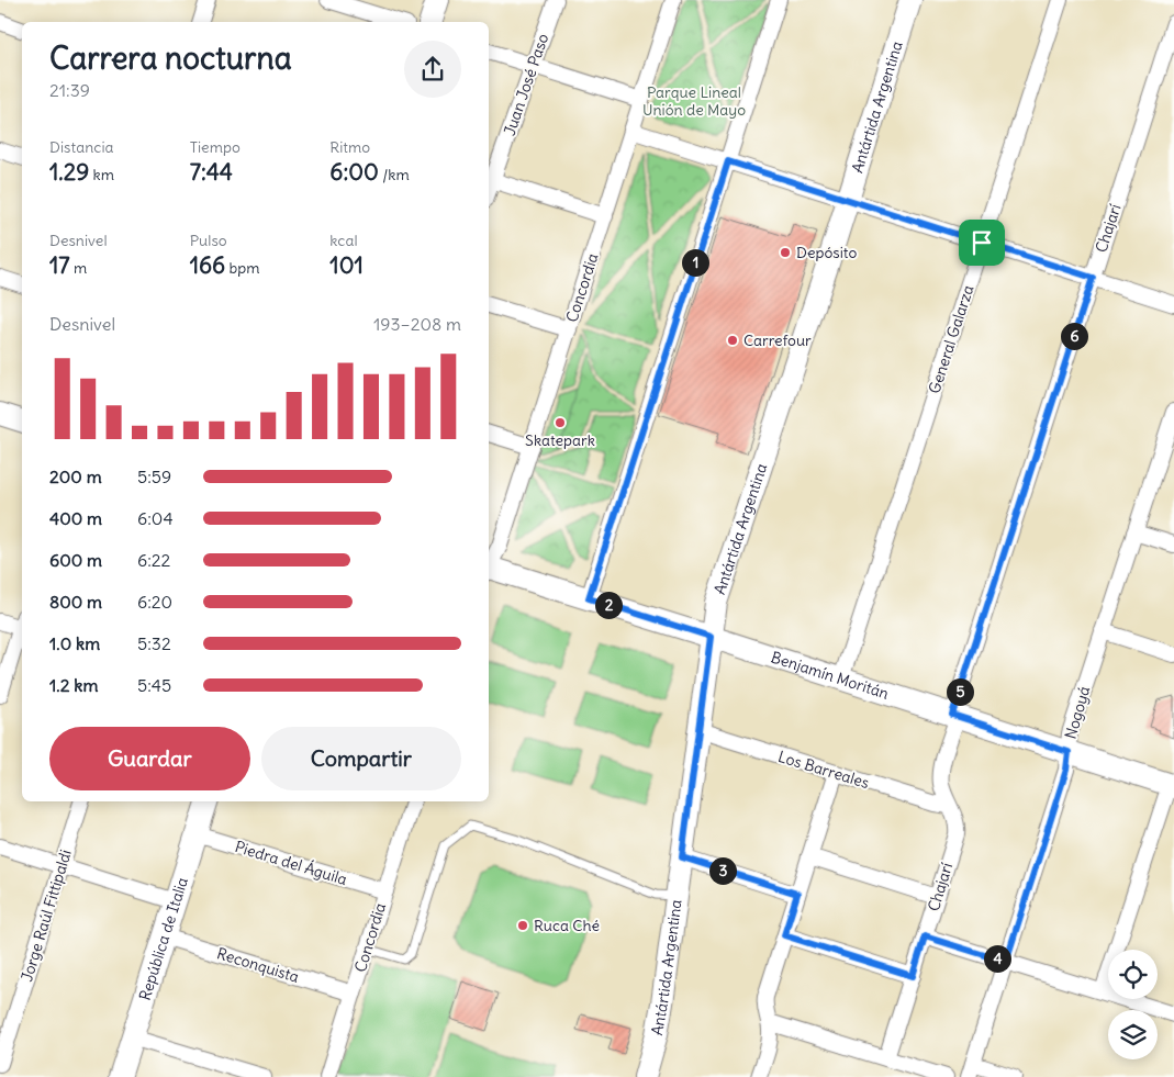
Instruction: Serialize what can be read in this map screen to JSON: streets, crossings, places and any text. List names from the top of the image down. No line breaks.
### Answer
{"streets":{"main road":["Antártida Argentina","Benjamín Moritán","República de Italia"],"street":["Juan José Paso","Chajarí","Concordia","General Galarza","Nogoyá","Los Barreales","Piedra del Águila","Jorge Raúl Fittipaldi","Reconquista"]},"crossings":[["Antártida Argentina","Benjamín Moritán"],["Antártida Argentina","Los Barreales"],["Chajarí","Benjamín Moritán"],["Chajarí","Los Barreales"],["Concordia","Piedra del Águila"],["Concordia","Reconquista"],["General Galarza","Benjamín Moritán"],["Benjamín Moritán","Nogoyá"],["Piedra del Águila","República de Italia"],["República de Italia","Reconquista"]],"parks":["Parque Lineal Unión de Mayo"],"places":["Depósito","Carrefour","Skatepark","Ruca Ché"],"page":{"heading":["Carrera nocturna","21:39"],"stats":[["Distancia","1.29 km"],["Tiempo","7:44"],["Ritmo","6:00 /km"],["Desnivel","17 m"],["Pulso","166 bpm"],["kcal","101"]],"pins":["1","6","2","5","3","4"],"chart":["Desnivel","193–208 m"],"list":[{"name":"200 m","note":"5:59"},{"name":"400 m","note":"6:04"},{"name":"600 m","note":"6:22"},{"name":"800 m","note":"6:20"},{"name":"1.0 km","note":"5:32"},{"name":"1.2 km","note":"5:45"}],"buttons":["Guardar","Compartir"]}}
